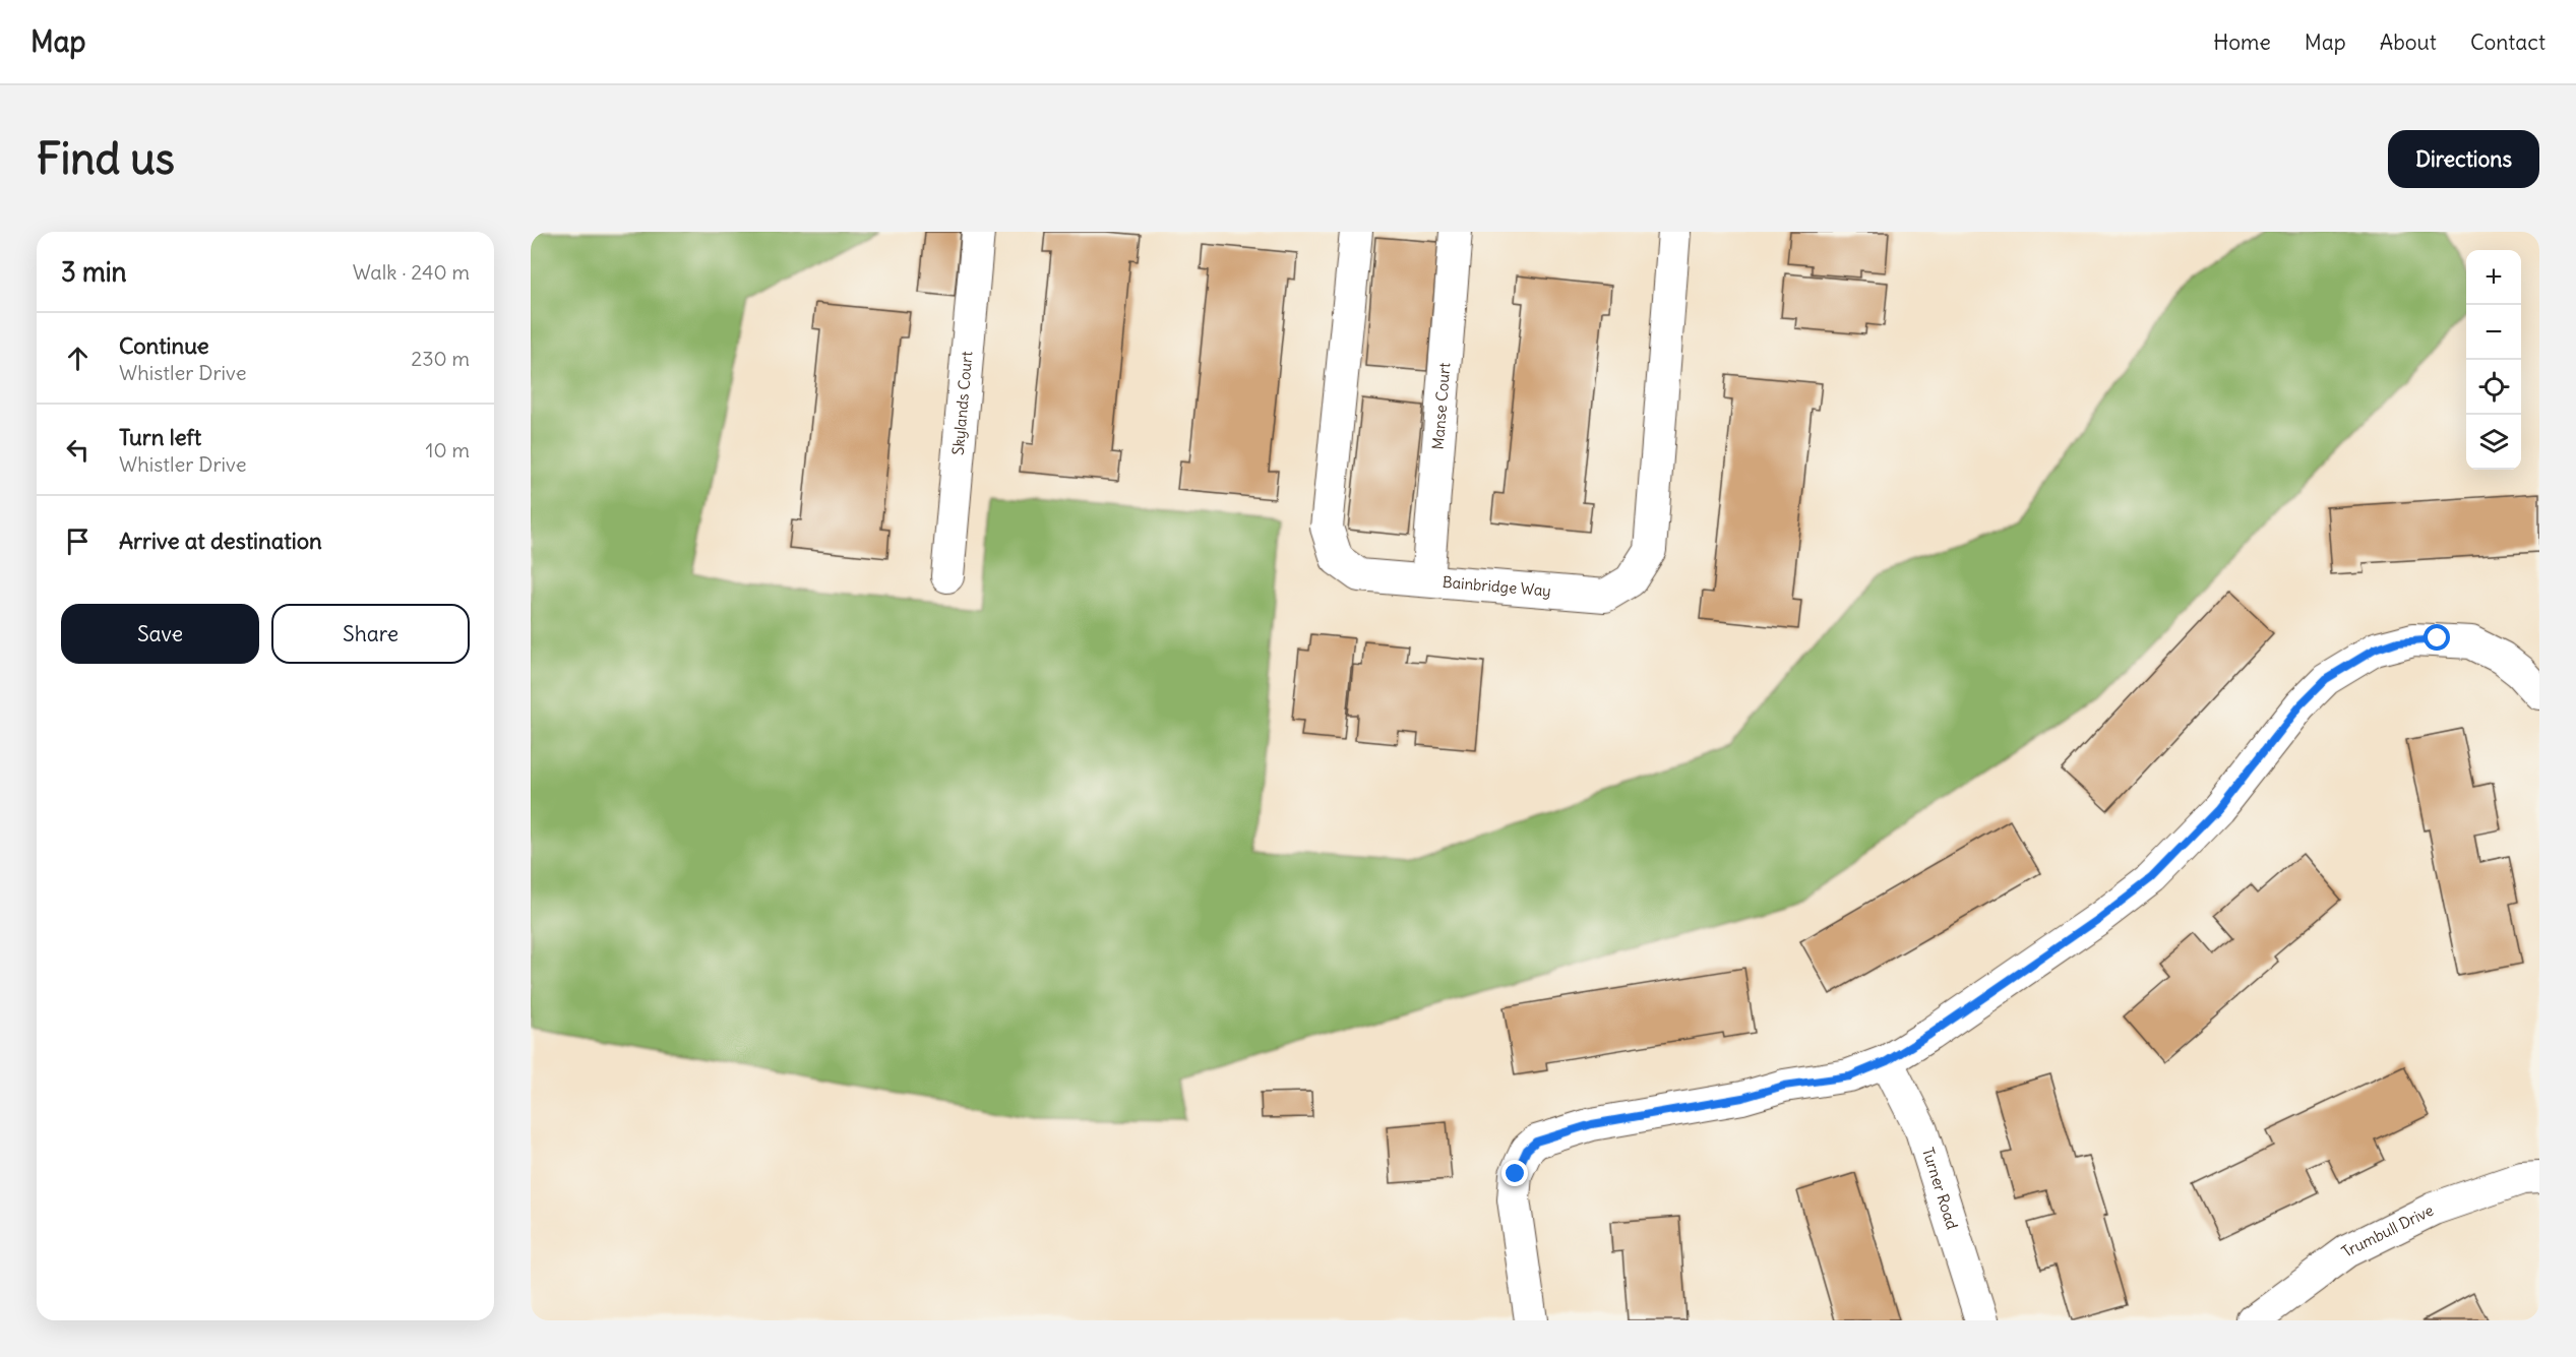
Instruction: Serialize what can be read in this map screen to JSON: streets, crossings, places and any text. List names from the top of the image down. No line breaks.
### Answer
{"streets":{"street":["Skylands Court","Manse Court","Bainbridge Way","Turner Road","Trumbull Drive"]},"crossings":[["Manse Court","Bainbridge Way"]],"page":{"header":"Map","nav":["Home","Map","About","Contact"],"buttons":["Directions",["Save","Share"]],"title":"Find us","heading":["3 min","Walk · 240 m"],"map_buttons":["+","−"],"list":[["Continue","Whistler Drive","230 m"],["Turn left","Whistler Drive","10 m"],"Arrive at destination"]}}
